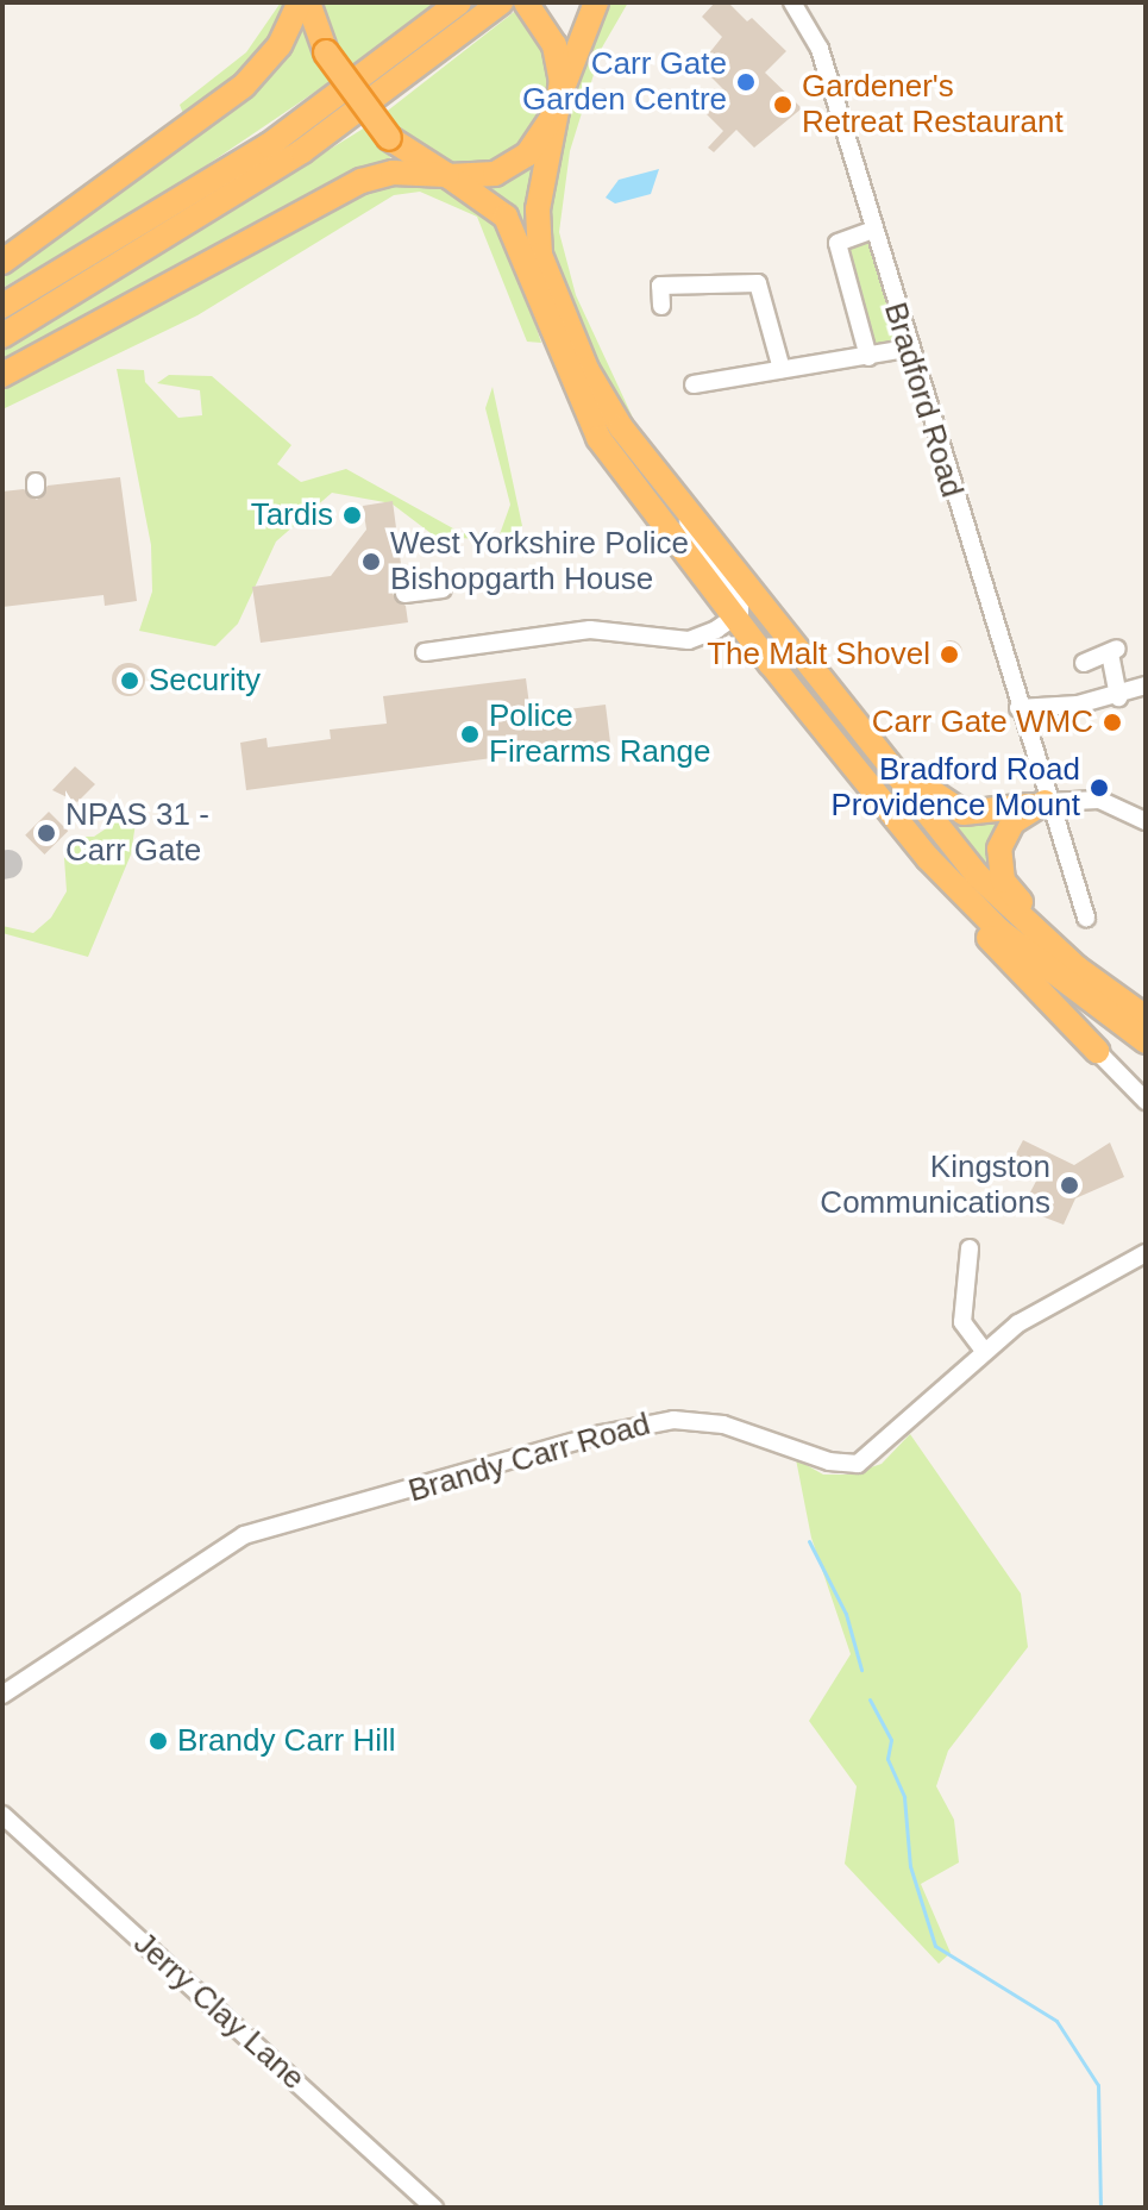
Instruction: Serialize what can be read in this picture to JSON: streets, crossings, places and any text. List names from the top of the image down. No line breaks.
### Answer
{"streets":{"street":["Bradford Road","Brandy Carr Road","Jerry Clay Lane"]},"places":["Carr Gate Garden Centre","Gardener's Retreat Restaurant","Tardis","West Yorkshire Police Bishopgarth House","The Malt Shovel","Security","Carr Gate WMC","Police Firearms Range","Bradford Road Providence Mount","NPAS 31 - Carr Gate","Kingston Communications","Brandy Carr Hill"]}
